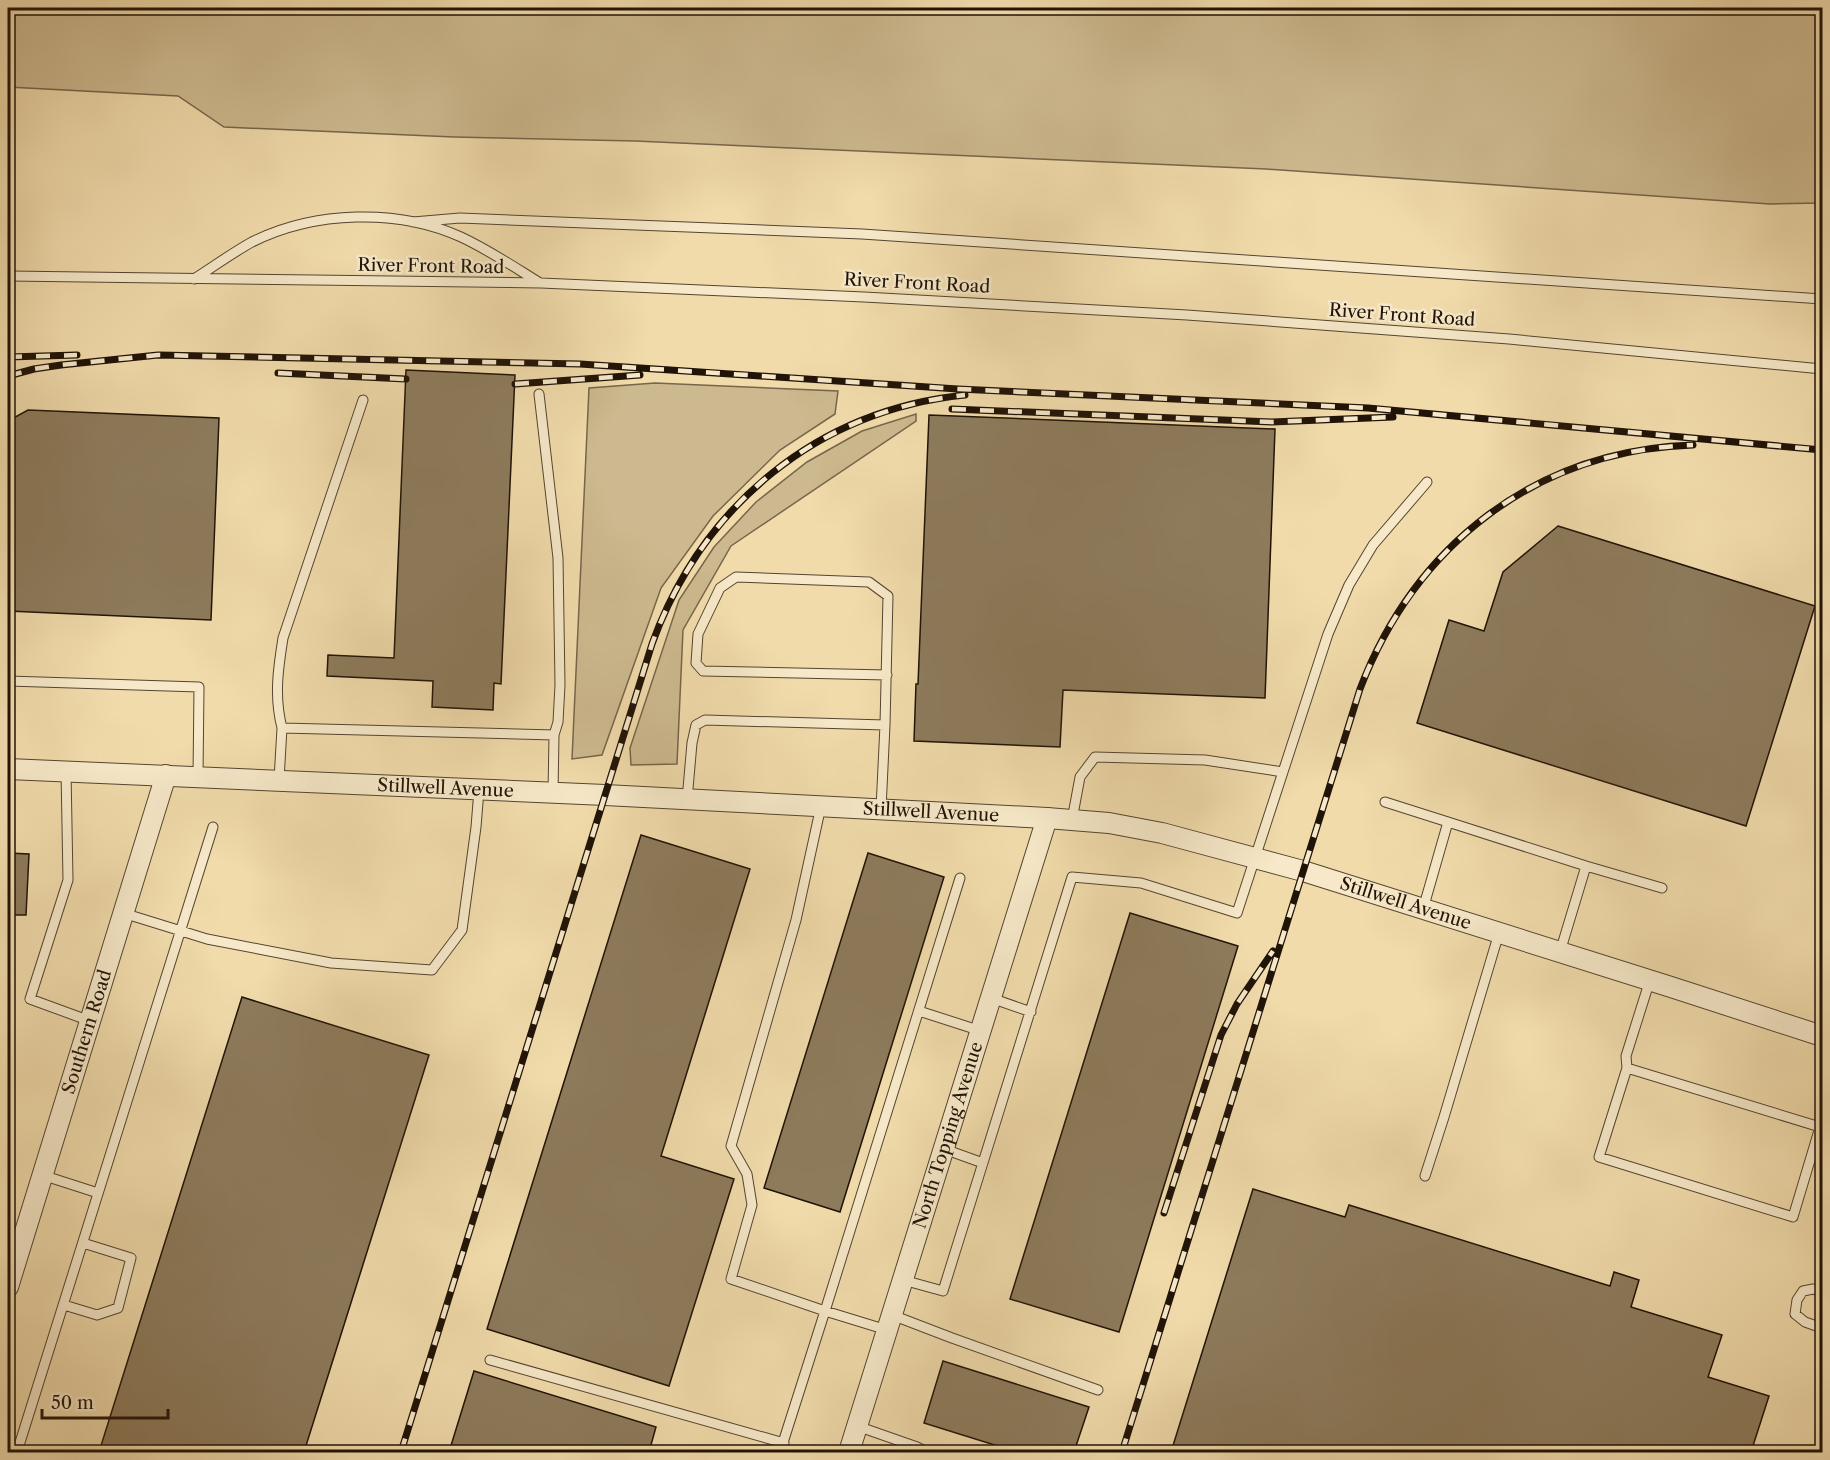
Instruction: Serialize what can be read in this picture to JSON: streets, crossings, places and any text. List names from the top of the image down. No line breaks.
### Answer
{"streets":{"street":["Stillwell Avenue","Southern Road","North Topping Avenue"],"lane":["River Front Road"]},"crossings":[["Stillwell Avenue","Southern Road"],["Stillwell Avenue","North Topping Avenue"]],"scale_bar":"50 m"}
